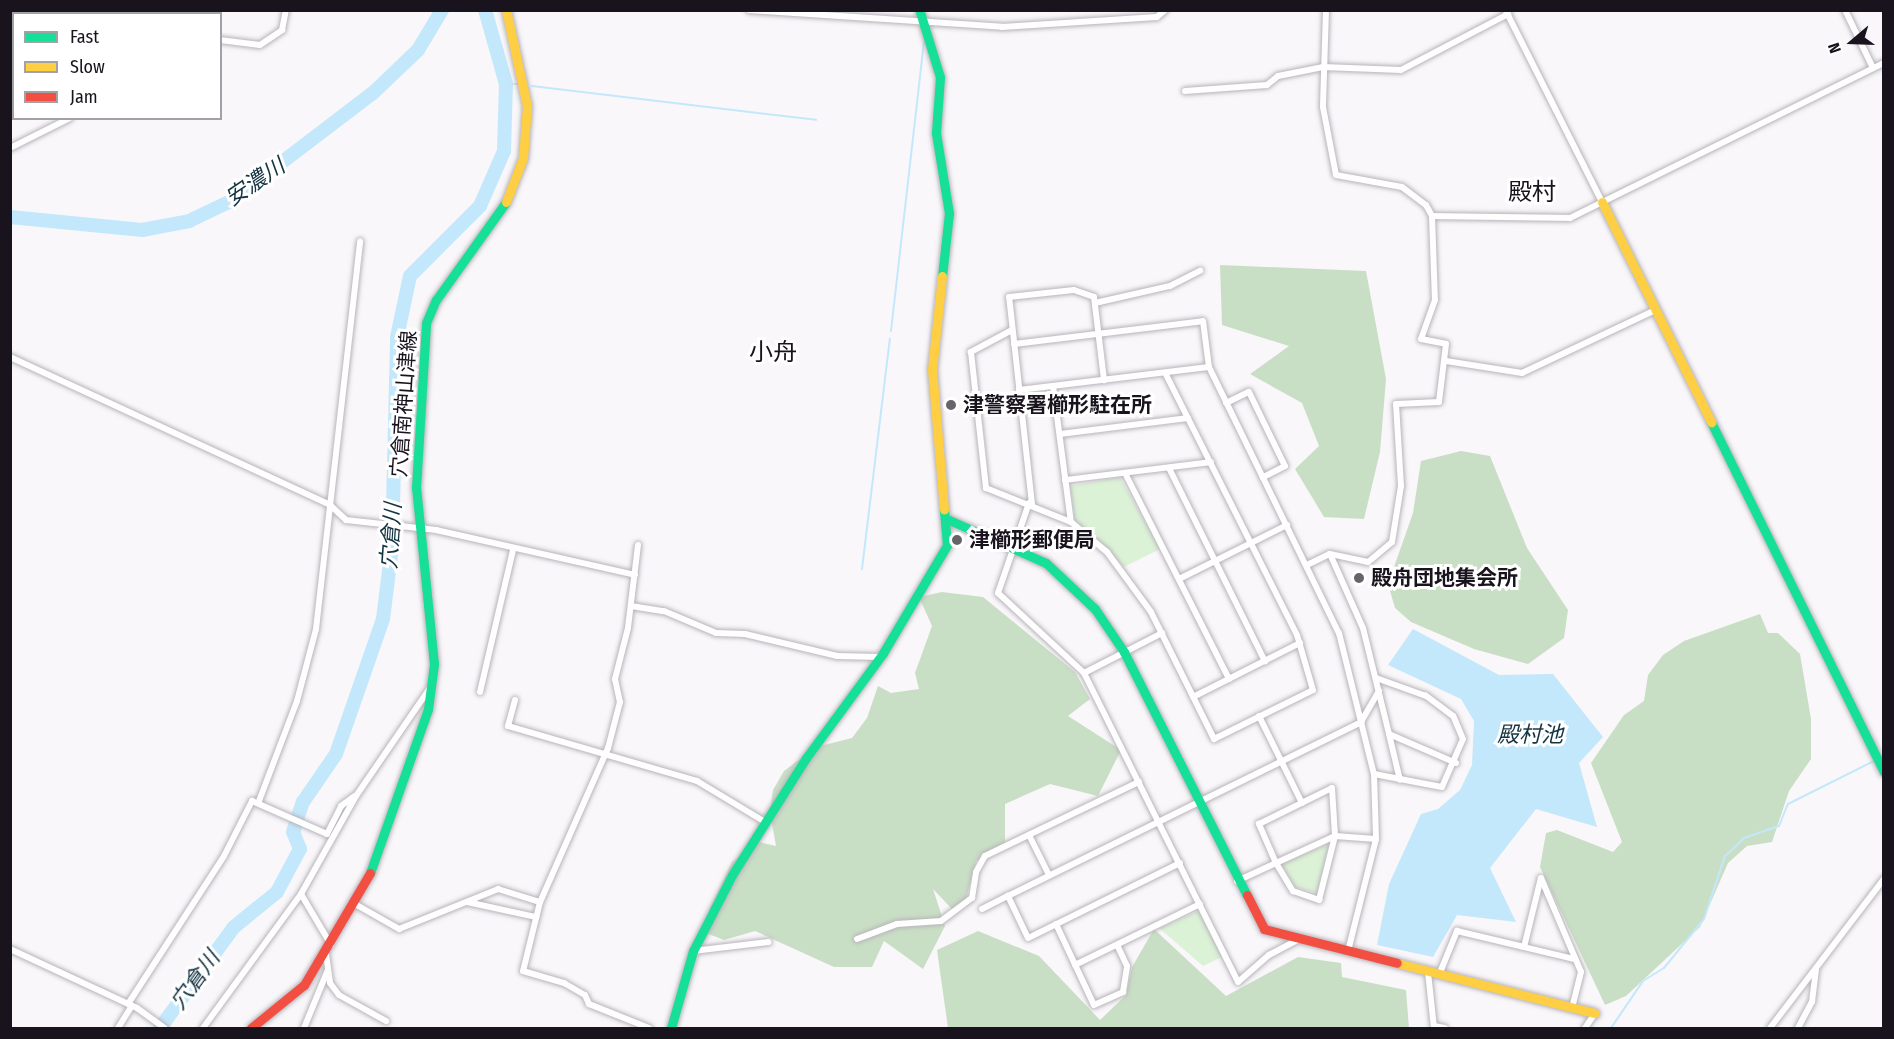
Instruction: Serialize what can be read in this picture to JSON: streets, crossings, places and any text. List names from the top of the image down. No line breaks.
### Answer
{"streets":{"street":["穴倉南神山津線"]},"districts":["殿村","小舟"],"water":["安濃川","穴倉川","殿村池"],"places":["津警察署櫛形駐在所","津櫛形郵便局","殿舟団地集会所"],"legend":["Fast","Slow","Jam"],"north":"left"}
